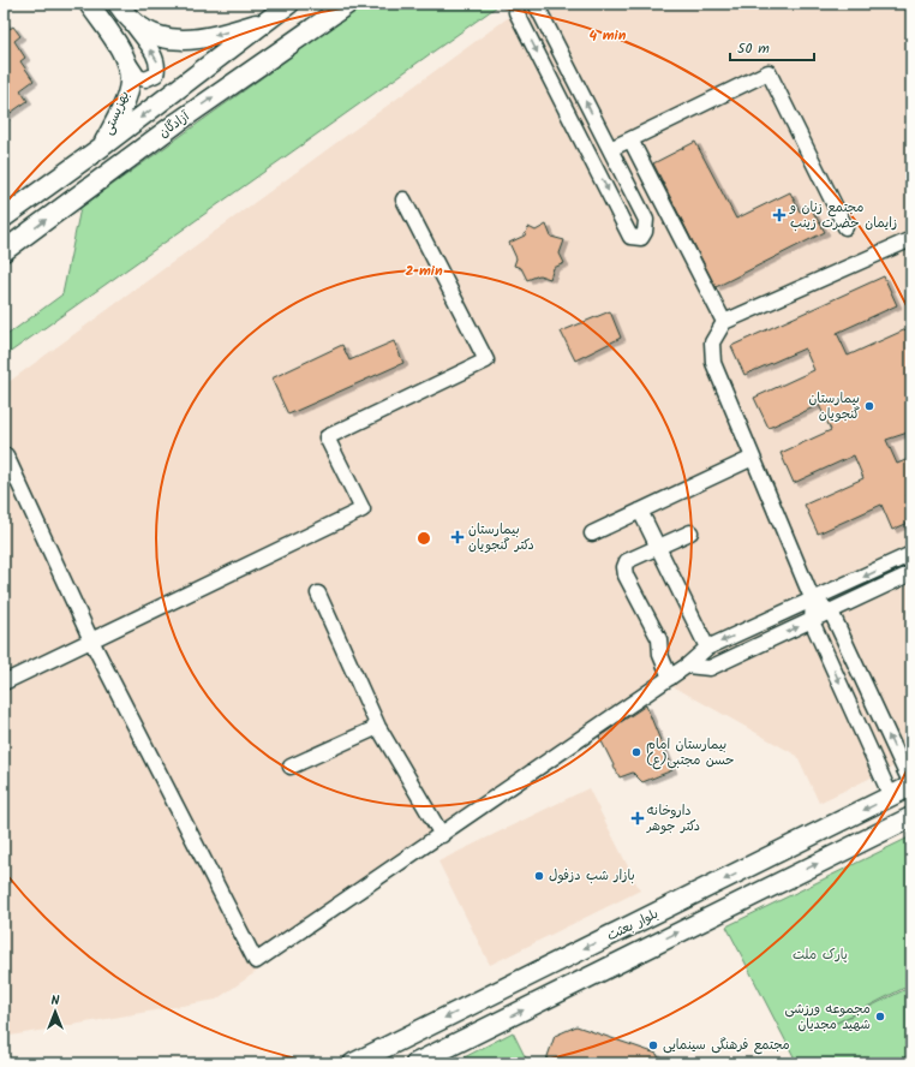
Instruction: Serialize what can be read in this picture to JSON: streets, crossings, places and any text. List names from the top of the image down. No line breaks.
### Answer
{"streets":{"main road":["بهزیستی","آزادگان","بلوار بعثت"]},"crossings":[["بهزیستی","آزادگان"]],"parks":["پارک ملت"],"places":{"health":["مجتمع زنان و زایمان حضرت زینب","بیمارستان دکتر گنجویان","داروخانه دکتر جوهر"],"other":["بیمارستان گنجویان","بیمارستان امام حسن مجتبی(ع)","بازار شب دزفول","مجموعه ورزشی شهید مجدیان","مجتمع فرهنگی سینمایی"]},"scale_bar":"50 m","north":"top","rings":["4 min","2 min"]}
